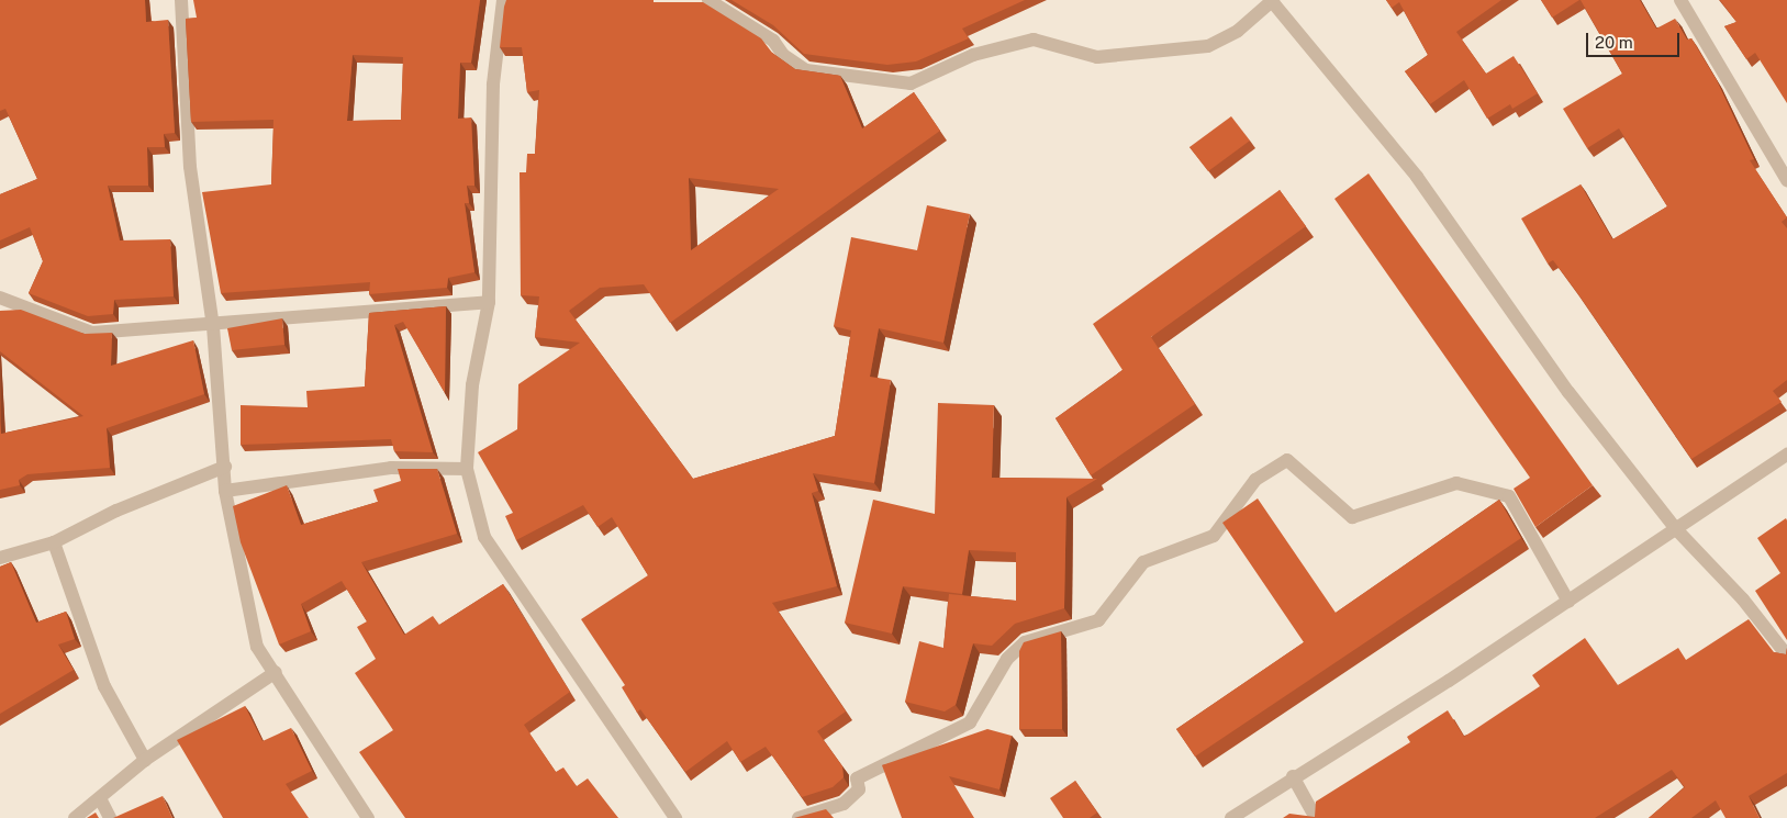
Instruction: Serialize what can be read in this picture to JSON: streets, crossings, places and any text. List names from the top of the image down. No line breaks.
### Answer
{"scale_bar":"20 m"}
